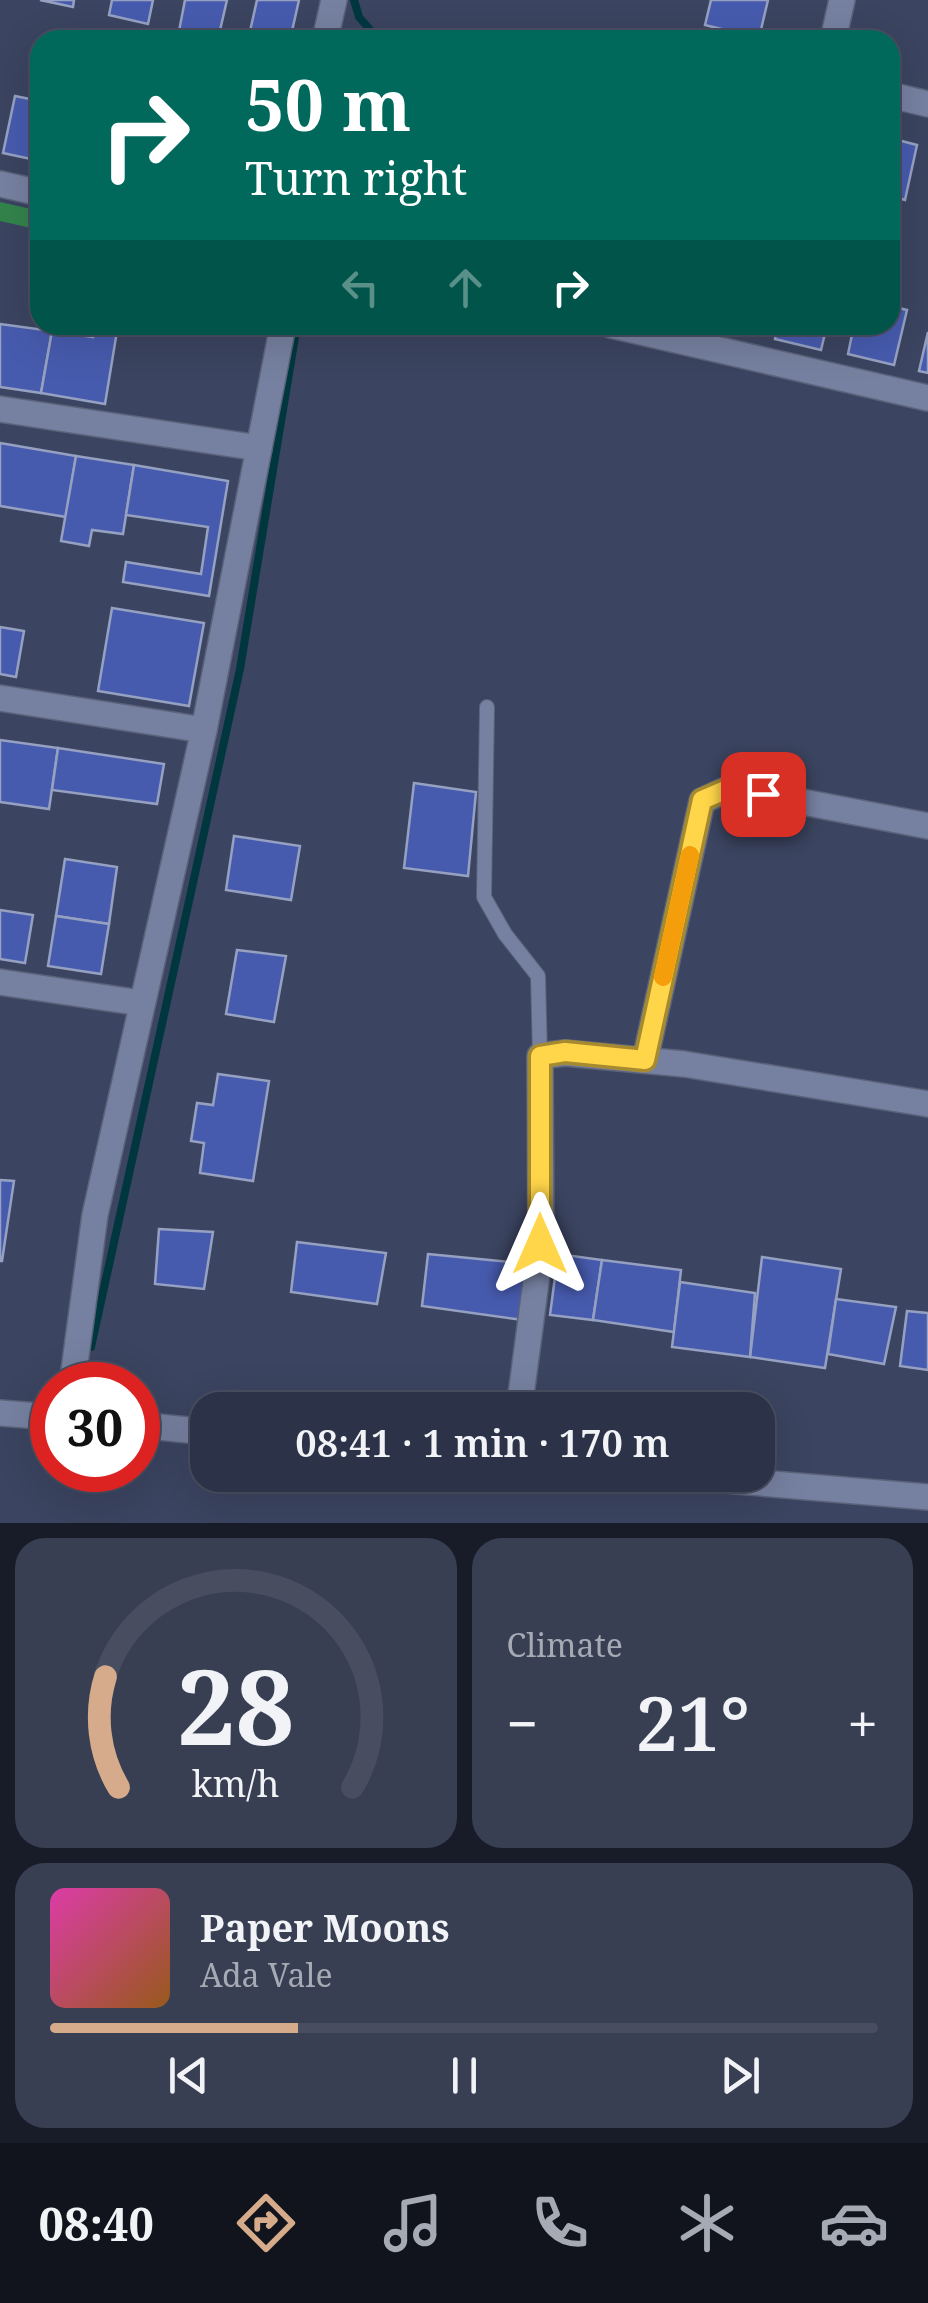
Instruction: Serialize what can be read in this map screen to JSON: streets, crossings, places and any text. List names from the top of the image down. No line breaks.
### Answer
{"page":{"turn":["50 m","Turn right"],"limit":"30","trip":"08:41 · 1 min · 170 m","tile":"Climate","heat":["−","21°","+"],"song":["Paper Moons","Ada Vale"],"tabs":"08:40","gauge":["28","km/h"]}}
